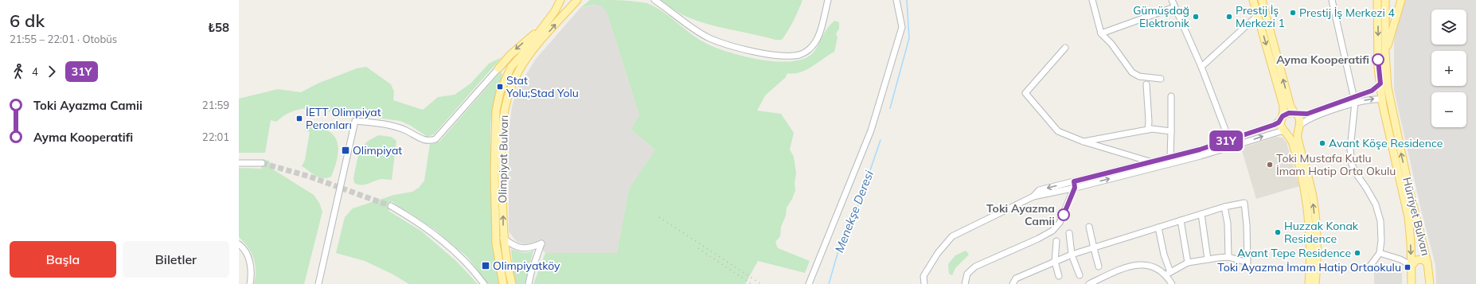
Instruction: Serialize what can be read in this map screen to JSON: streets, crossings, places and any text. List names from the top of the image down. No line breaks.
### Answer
{"streets":{"main road":["Olimpiyat Bulvarı","Hürriyet Bulvarı"]},"water":["Menekşe Deresi"],"places":{"other":["Prestij İş Merkezi 4","Gümüşdağ Elektronik","Prestij İş Merkezi 1","Ayma Kooperatifi","Avant Köşe Residence","Toki Mustafa Kutlu İmam Hatip Orta Okulu","Toki Ayazma Camii","Huzzak Konak Residence","Avant Tepe Residence"],"transit":["Stat Yolu;Stad Yolu","İETT Olimpiyat Peronları","Olimpiyat","Olimpiyatköy","Toki Ayazma İmam Hatip Ortaokulu"]},"lines":["bus line 31Y"],"page":{"heading":["6 dk","21:55 – 22:01 · Otobüs","₺58"],"on_map":"31Y","map_buttons":["+","−"],"legs":["4","31Y"],"list":[{"name":"Toki Ayazma Camii","value":"21:59"},{"name":"Ayma Kooperatifi","value":"22:01"}],"buttons":["Başla","Biletler"]}}
